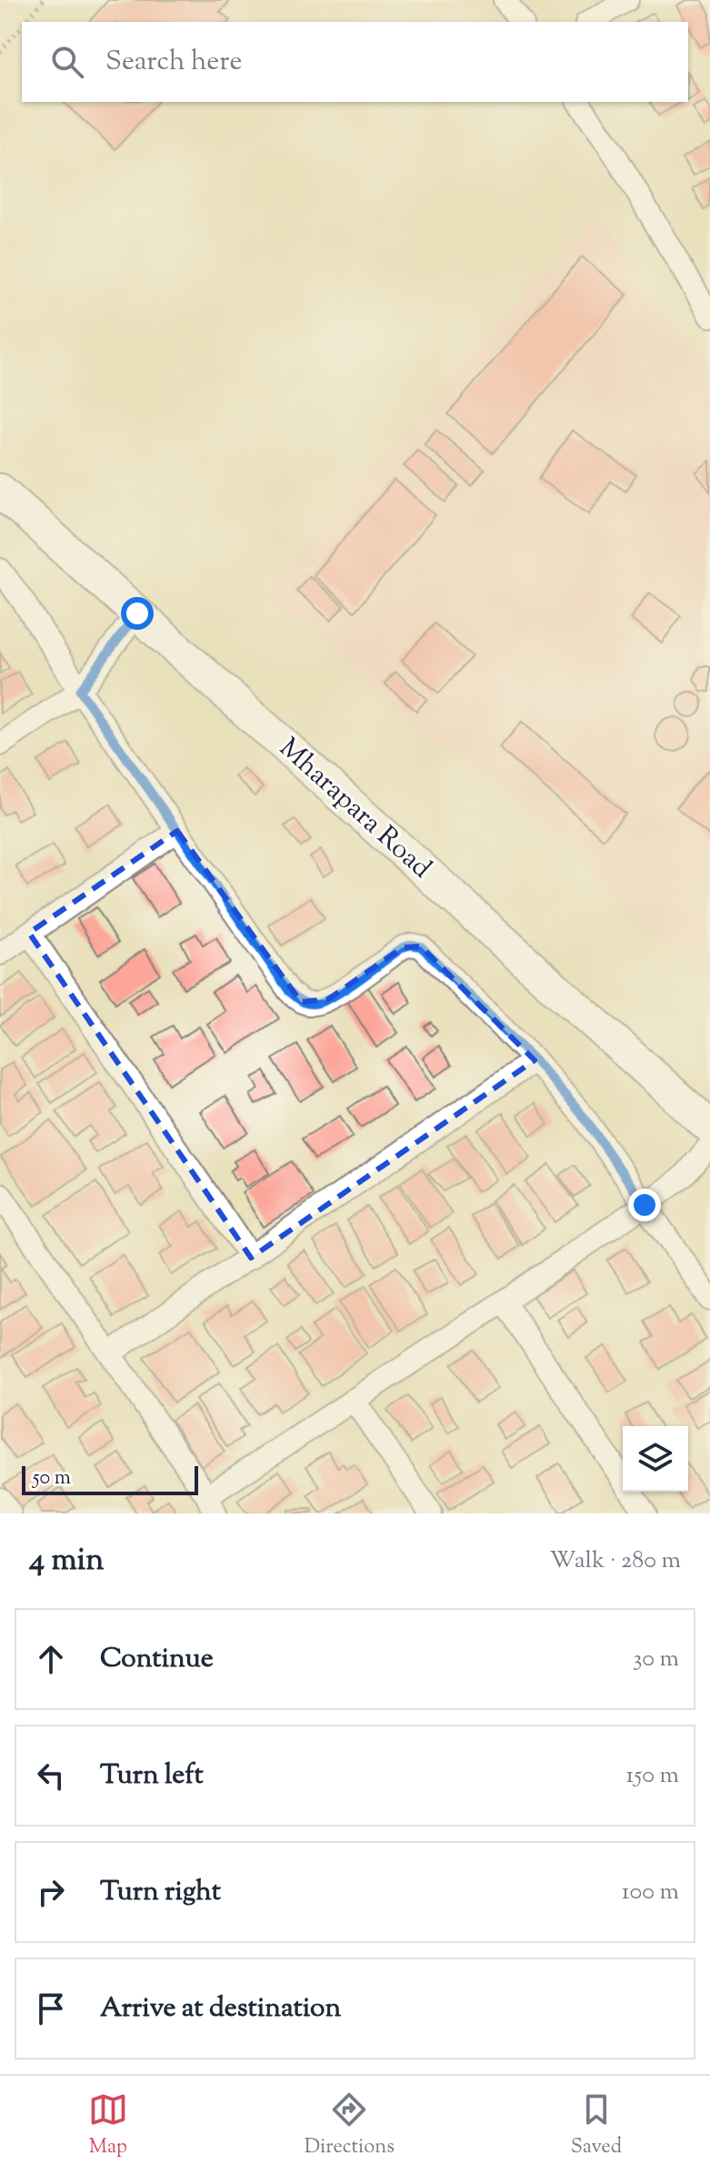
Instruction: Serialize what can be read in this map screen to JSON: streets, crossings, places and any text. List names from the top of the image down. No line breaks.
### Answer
{"streets":{"main road":["Mharapara Road"]},"scale_bar":"50 m","page":{"search":"Search here","scale":"50 m","heading":["4 min","Walk · 280 m"],"list":[["Continue","30 m"],["Turn left","150 m"],["Turn right","100 m"],"Arrive at destination"],"nav":["Map","Directions","Saved"]}}
